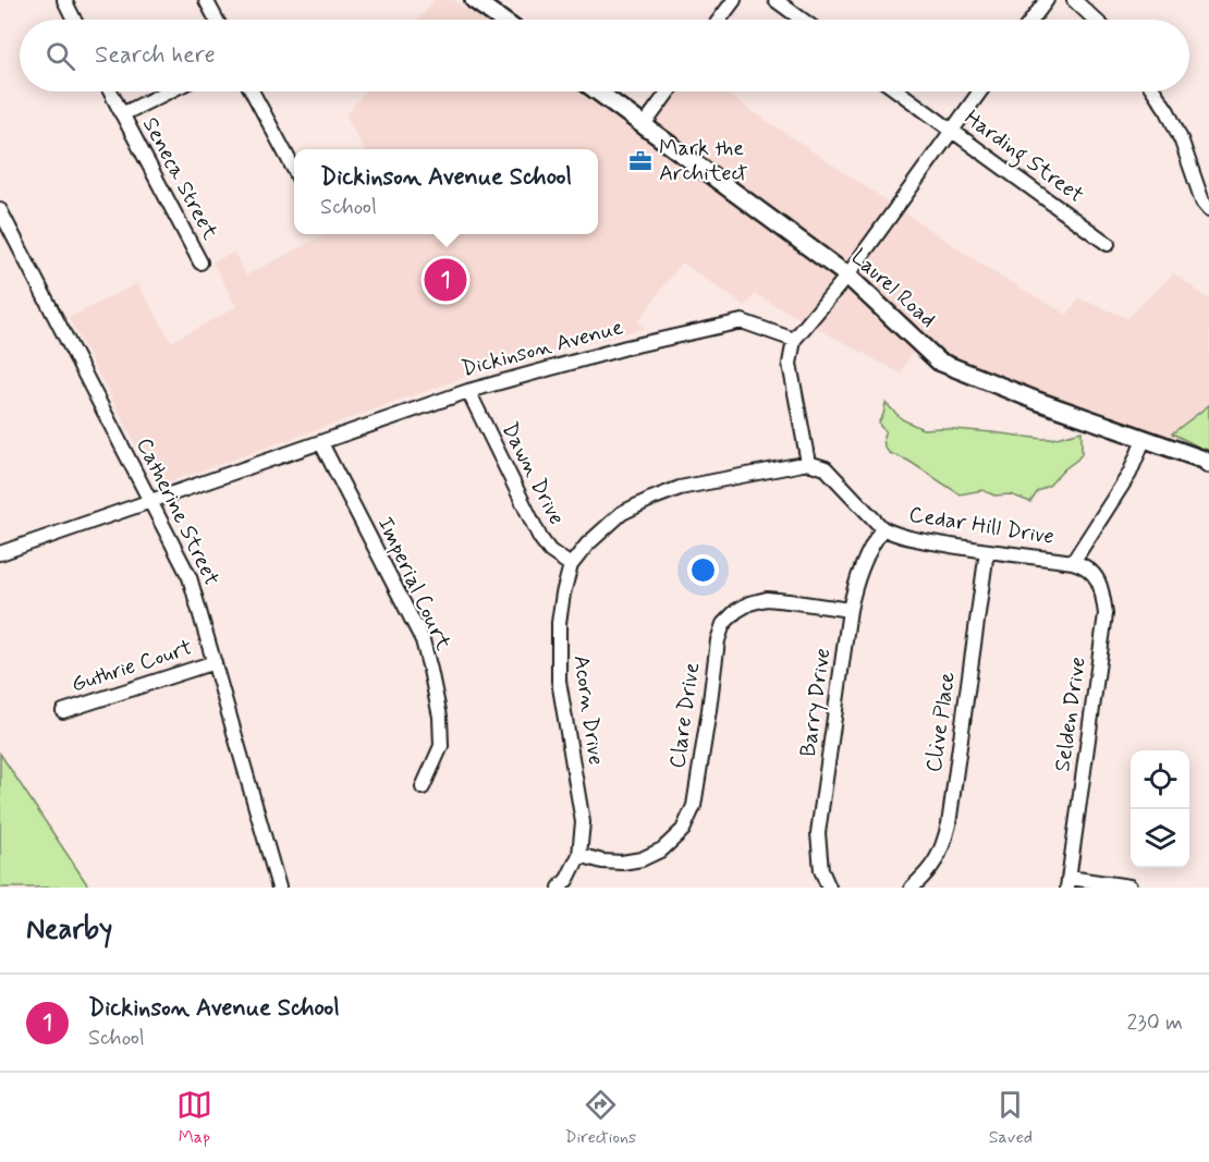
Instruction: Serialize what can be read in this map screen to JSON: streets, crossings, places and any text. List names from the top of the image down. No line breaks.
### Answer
{"streets":{"main road":["Laurel Road"],"street":["Harding Street","Seneca Street","Dickinson Avenue","Dawn Drive","Catherine Street","Cedar Hill Drive","Imperial Court","Guthrie Court","Barry Drive","Acorn Drive","Selden Drive","Clare Drive","Clive Place"]},"crossings":[["Laurel Road","Cedar Hill Drive"],["Dickinson Avenue","Dawn Drive"],["Dickinson Avenue","Catherine Street"],["Dickinson Avenue","Imperial Court"],["Dawn Drive","Acorn Drive"],["Catherine Street","Guthrie Court"],["Cedar Hill Drive","Barry Drive"],["Cedar Hill Drive","Acorn Drive"],["Cedar Hill Drive","Selden Drive"],["Cedar Hill Drive","Clive Place"],["Barry Drive","Clare Drive"],["Acorn Drive","Clare Drive"]],"places":{"office":["Mark the Architect"]},"page":{"search":"Search here","popup":["Dickinson Avenue School","School"],"pins":"1","heading":"Nearby","list":[{"mark":"1","name":"Dickinson Avenue School","note":"School","value":"230 m"}],"nav":["Map","Directions","Saved"]}}
